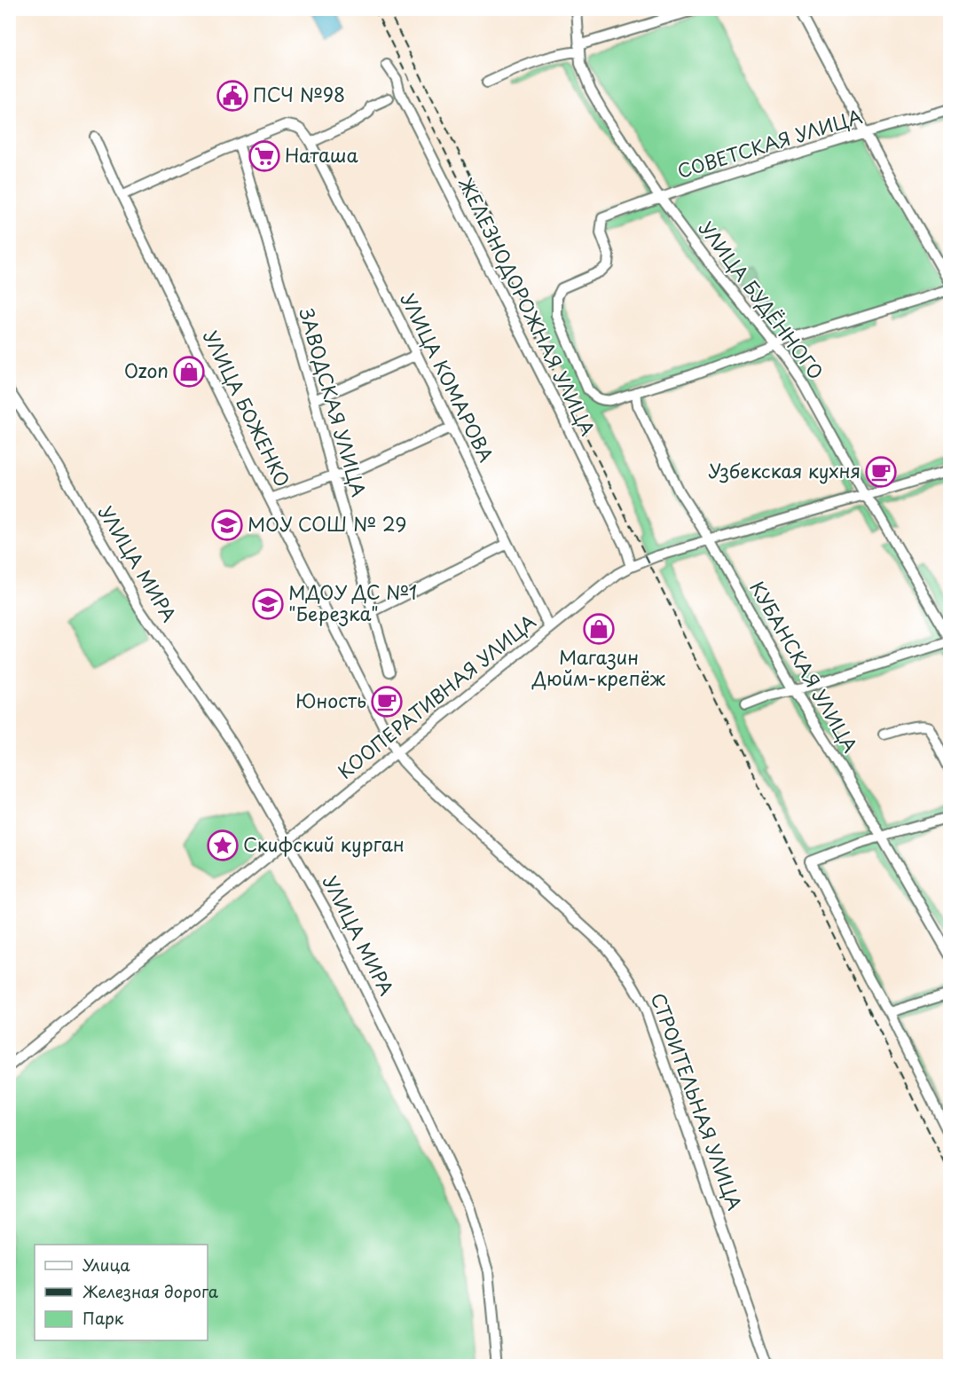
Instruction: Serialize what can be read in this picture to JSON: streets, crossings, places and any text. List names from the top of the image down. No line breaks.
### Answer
{"streets":{"street":["СОВЕТСКАЯ УЛИЦА","УЛИЦА БУДЁННОГО","ЖЕЛЕЗНОДОРОЖНАЯ УЛИЦА","УЛИЦА КОМАРОВА","ЗАВОДСКАЯ УЛИЦА","УЛИЦА БОЖЕНКО","УЛИЦА МИРА","КУБАНСКАЯ УЛИЦА","КООПЕРАТИВНАЯ УЛИЦА","СТРОИТЕЛЬНАЯ УЛИЦА"]},"crossings":[["СОВЕТСКАЯ УЛИЦА","УЛИЦА БУДЁННОГО"],["СОВЕТСКАЯ УЛИЦА","ЖЕЛЕЗНОДОРОЖНАЯ УЛИЦА"],["УЛИЦА БУДЁННОГО","КООПЕРАТИВНАЯ УЛИЦА"],["ЖЕЛЕЗНОДОРОЖНАЯ УЛИЦА","КУБАНСКАЯ УЛИЦА"],["ЖЕЛЕЗНОДОРОЖНАЯ УЛИЦА","КООПЕРАТИВНАЯ УЛИЦА"],["УЛИЦА КОМАРОВА","ЗАВОДСКАЯ УЛИЦА"],["УЛИЦА КОМАРОВА","КООПЕРАТИВНАЯ УЛИЦА"],["УЛИЦА БОЖЕНКО","КООПЕРАТИВНАЯ УЛИЦА"],["УЛИЦА БОЖЕНКО","СТРОИТЕЛЬНАЯ УЛИЦА"],["УЛИЦА МИРА","КООПЕРАТИВНАЯ УЛИЦА"],["КУБАНСКАЯ УЛИЦА","КООПЕРАТИВНАЯ УЛИЦА"],["КООПЕРАТИВНАЯ УЛИЦА","СТРОИТЕЛЬНАЯ УЛИЦА"]],"places":{"public building":["ПСЧ №98"],"supermarket":["Наташа"],"shop":["Ozon","Магазин Дюйм-крепёж"],"cafe":["Узбекская кухня","Юность"],"school or university":["МОУ СОШ № 29","МДОУ ДС №1 \"Березка\""],"place":["Скифский курган"]},"legend":["Улица","Железная дорога","Парк"]}
